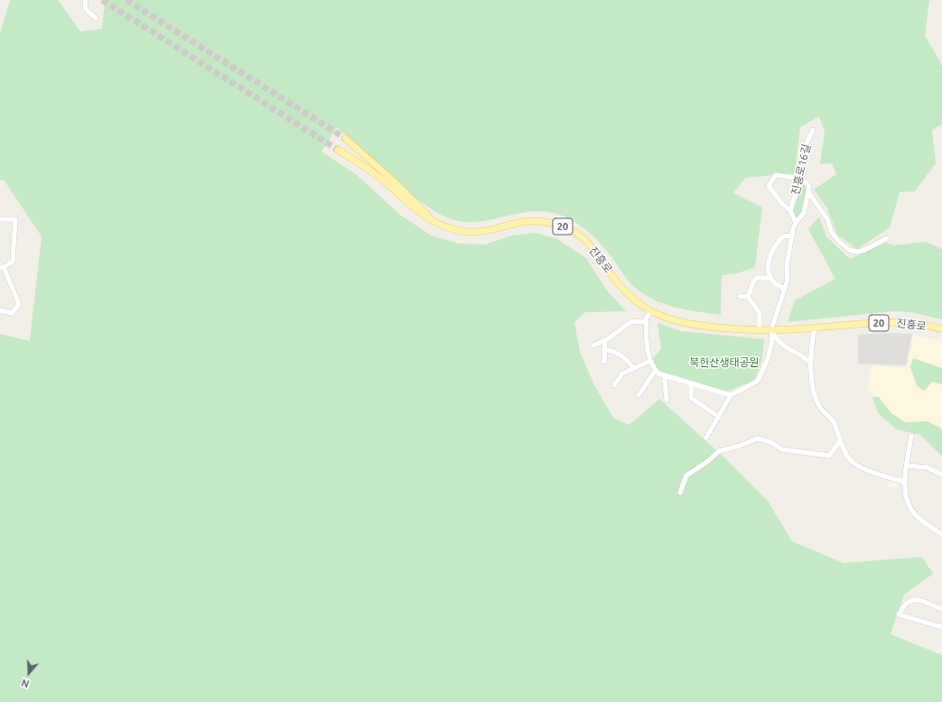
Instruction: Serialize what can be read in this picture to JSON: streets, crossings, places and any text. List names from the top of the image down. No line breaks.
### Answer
{"streets":{"main road":["20","진흥로"],"street":["진흥로16길"]},"parks":["북한산생태공원"],"north":"bottom"}
